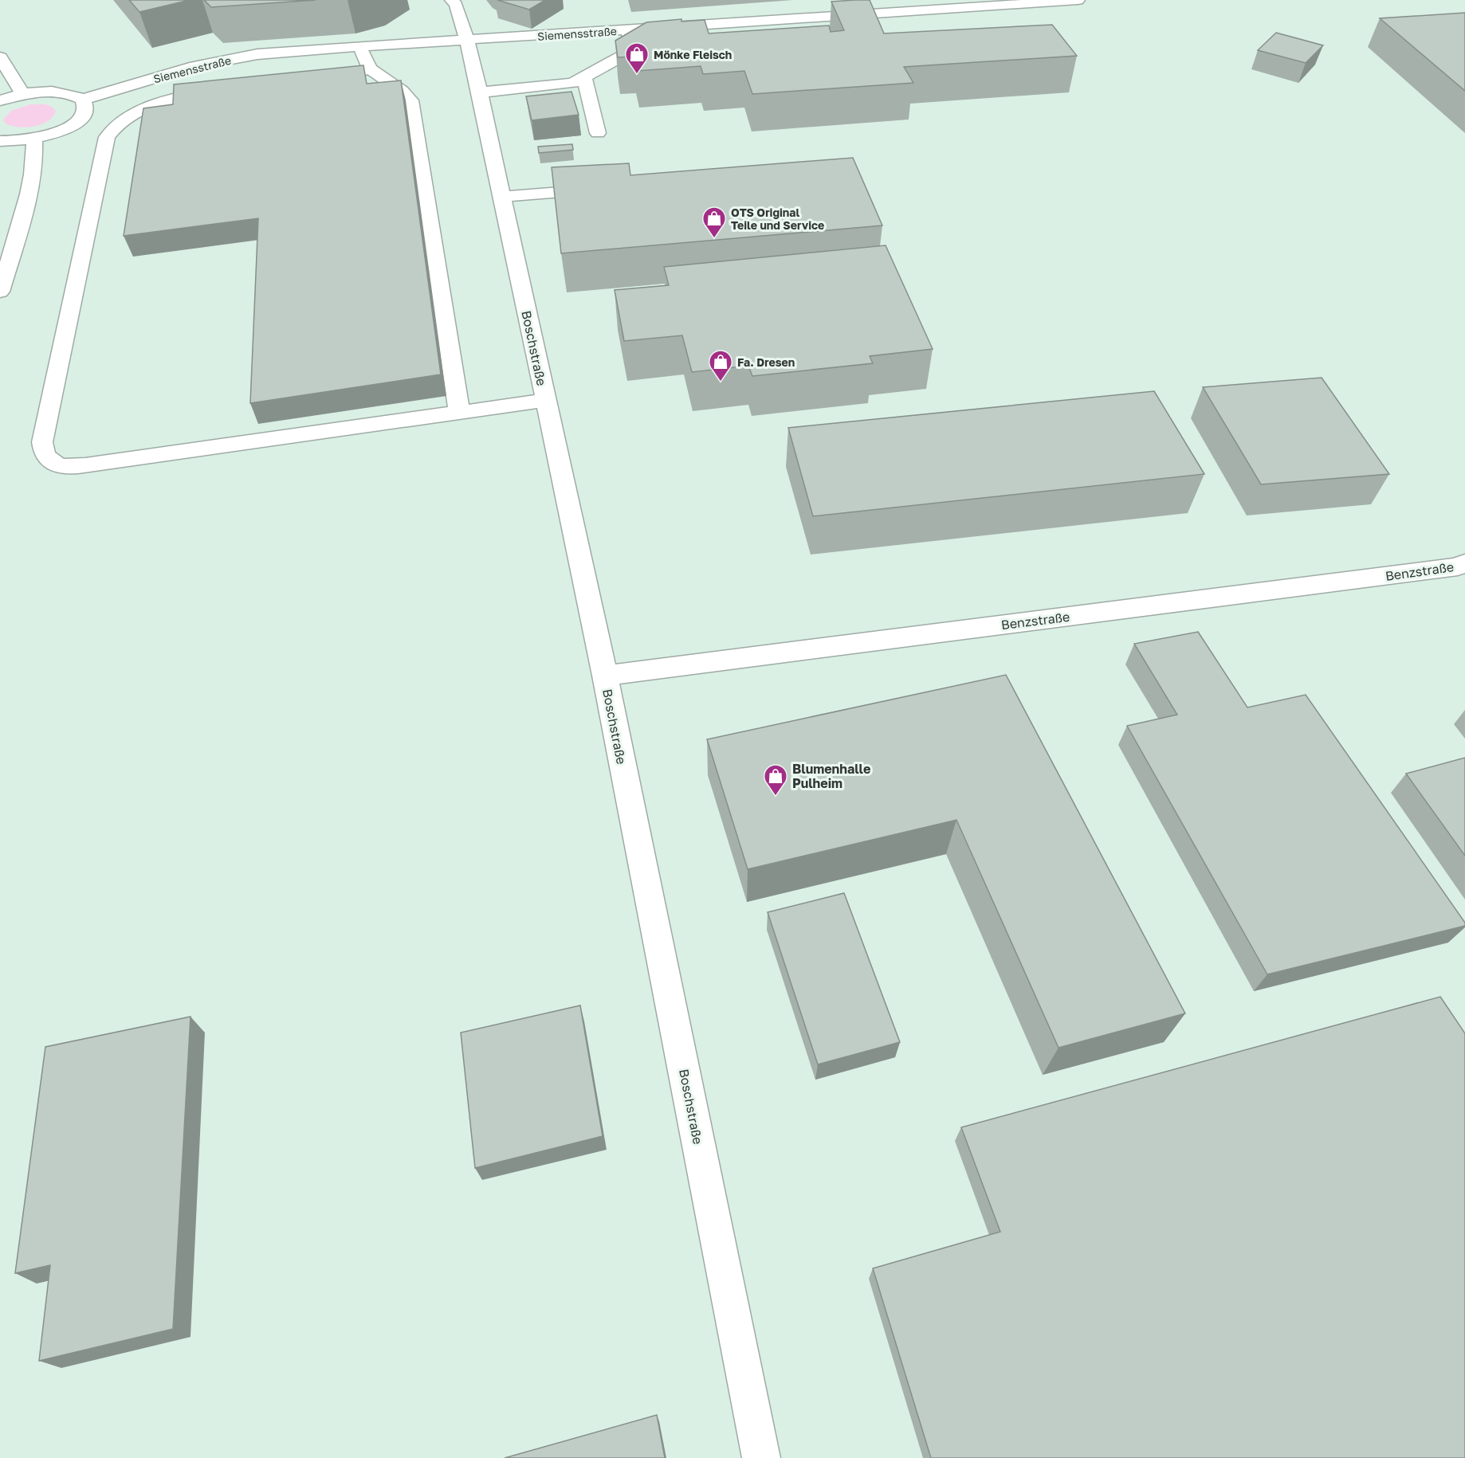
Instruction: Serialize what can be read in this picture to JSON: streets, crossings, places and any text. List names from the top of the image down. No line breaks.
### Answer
{"streets":{"street":["Siemensstraße","Boschstraße","Benzstraße"]},"crossings":[["Siemensstraße","Boschstraße"],["Boschstraße","Benzstraße"]],"places":{"shop":["Mönke Fleisch","OTS Original Teile und Service","Fa. Dresen","Blumenhalle Pulheim"]}}
